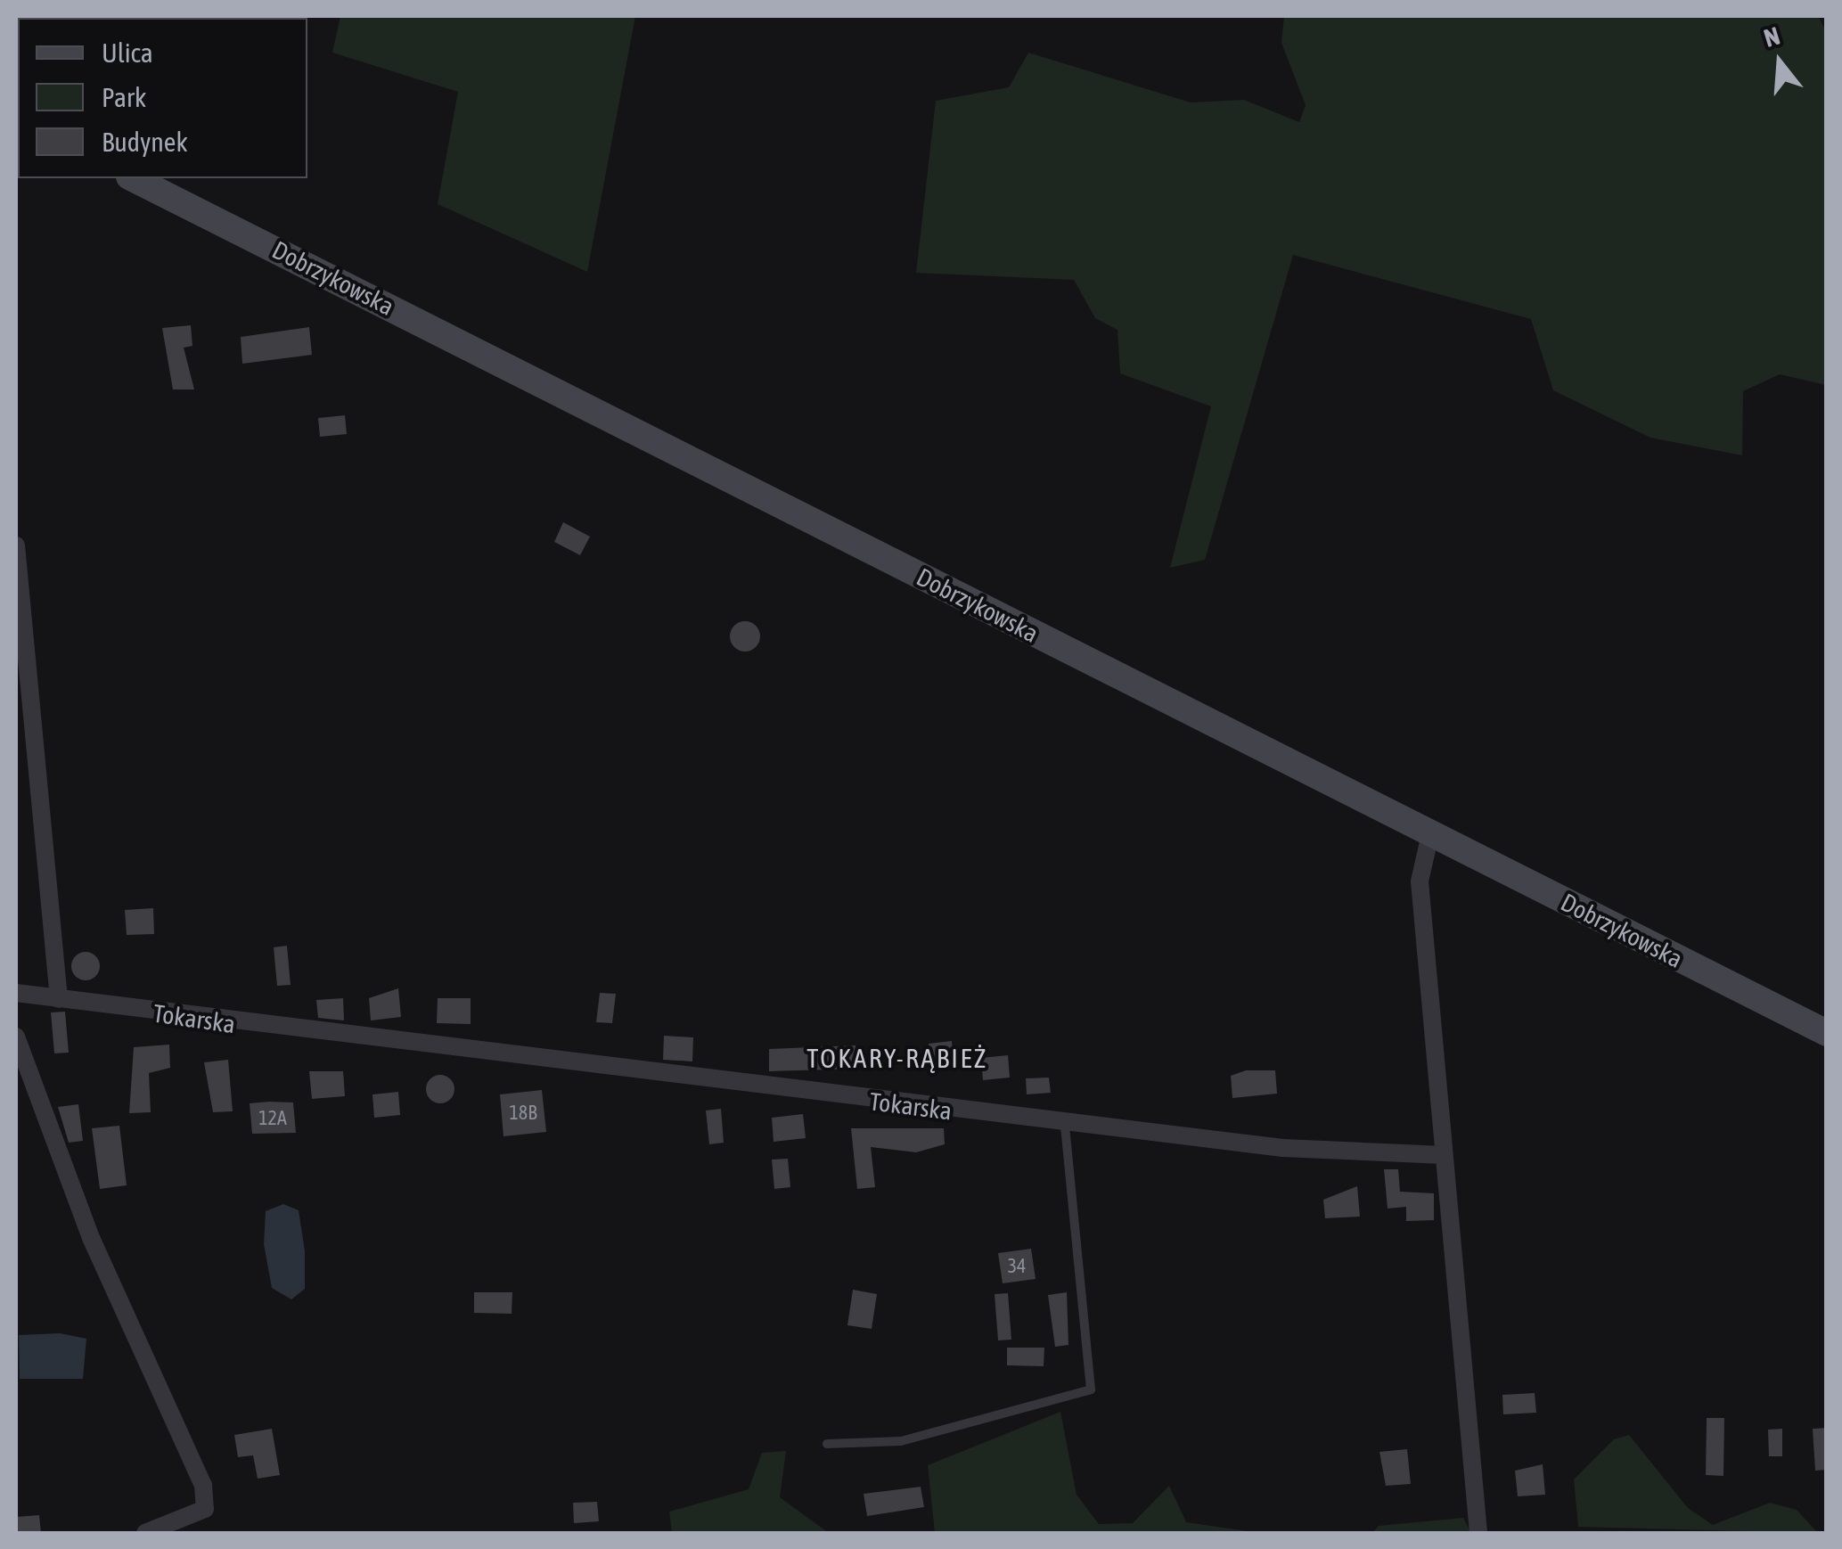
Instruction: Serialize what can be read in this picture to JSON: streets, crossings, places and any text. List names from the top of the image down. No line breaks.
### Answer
{"streets":{"main road":["Dobrzykowska"],"street":["Tokarska"]},"districts":["TOKARY-RĄBIEŻ"],"house_numbers":["18B","12A","34"],"legend":["Ulica","Park","Budynek"],"north":"top"}
